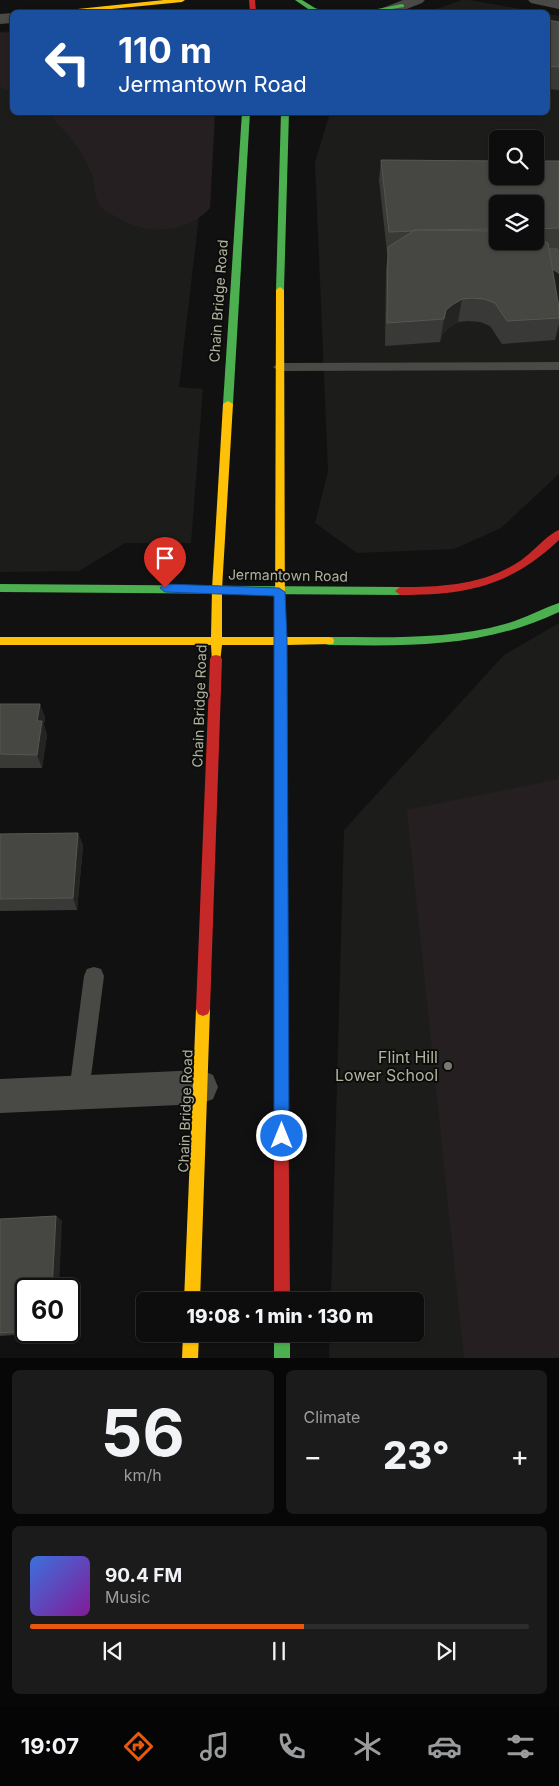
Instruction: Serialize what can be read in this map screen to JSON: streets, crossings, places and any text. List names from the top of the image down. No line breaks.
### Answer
{"streets":{"main road":["Chain Bridge Road","Jermantown Road"]},"crossings":[["Chain Bridge Road","Jermantown Road"]],"places":["Flint Hill Lower School"],"page":{"turn":["110 m","Jermantown Road"],"limit":"60","trip":"19:08 · 1 min · 130 m","tile":[["56","km/h"],"Climate"],"heat":["−","23°","+"],"song":["90.4 FM","Music"],"tabs":"19:07"}}
